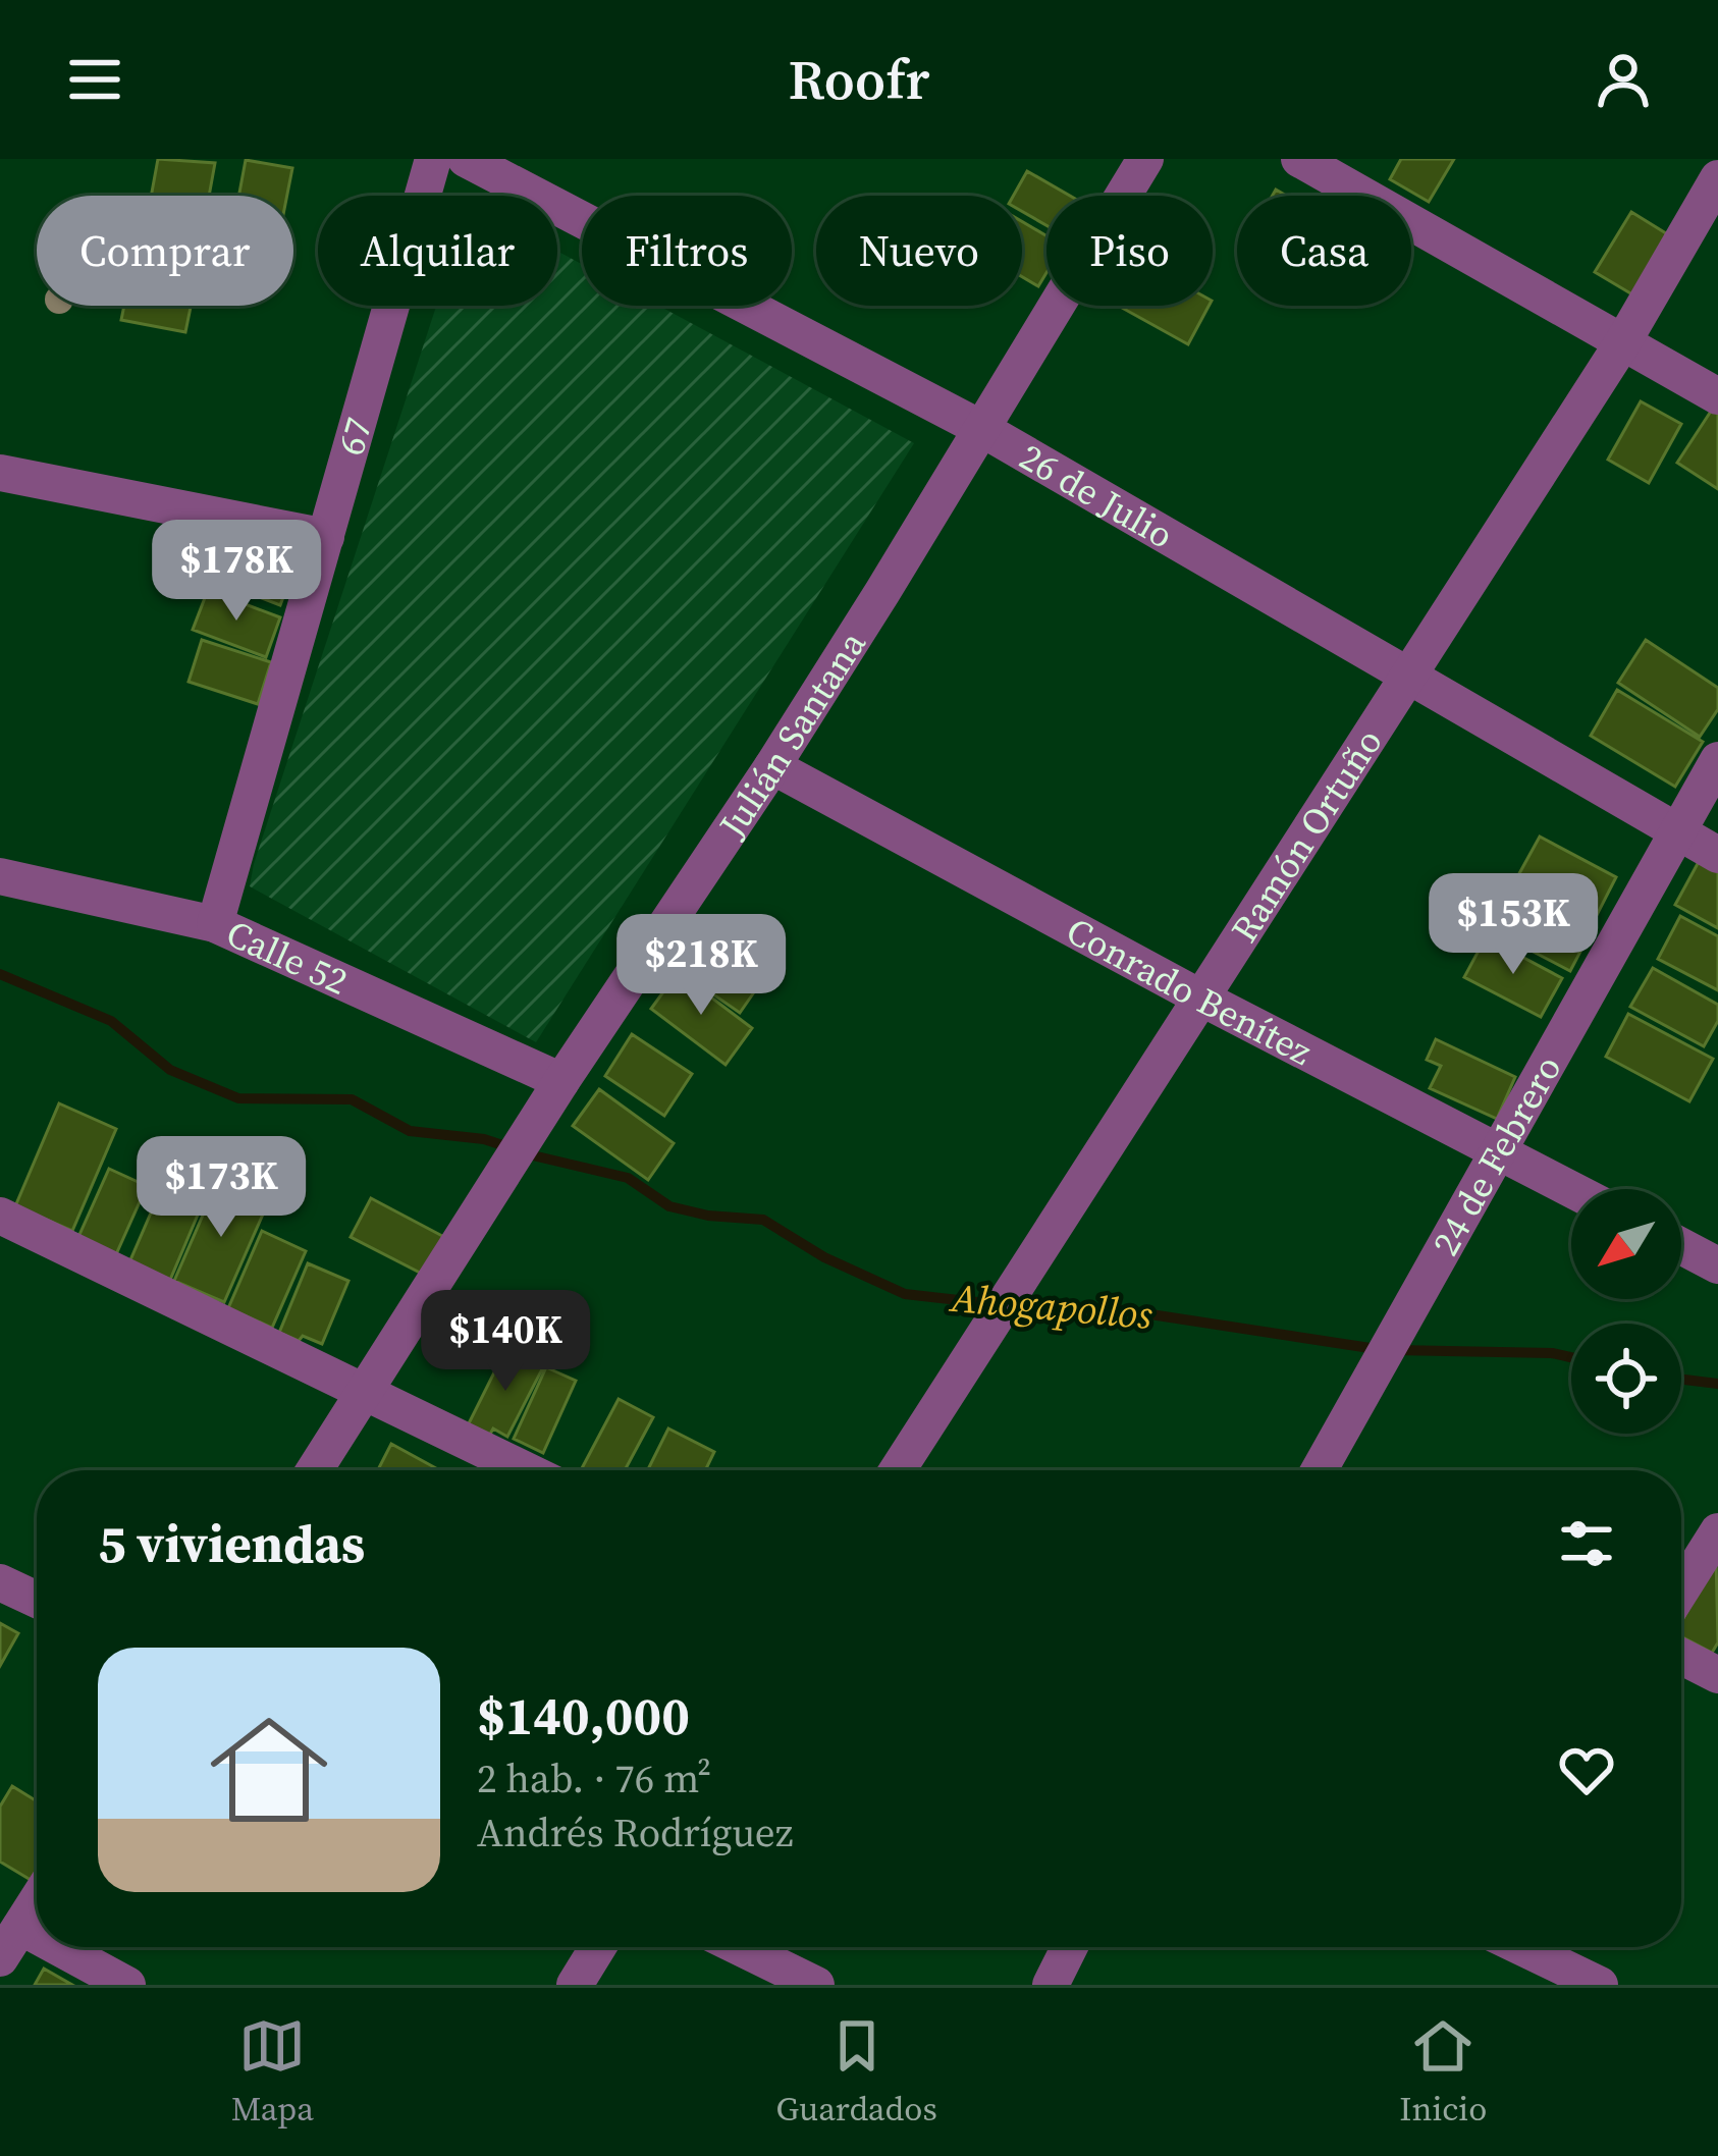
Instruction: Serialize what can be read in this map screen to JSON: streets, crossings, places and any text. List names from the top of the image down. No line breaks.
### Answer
{"streets":{"street":["67","26 de Julio","Julián Santana","Ramón Ortuño","Calle 52","Conrado Benítez","24 de Febrero"]},"crossings":[["67","Calle 52"],["26 de Julio","Julián Santana"],["26 de Julio","Ramón Ortuño"],["26 de Julio","24 de Febrero"],["Julián Santana","Calle 52"],["Julián Santana","Conrado Benítez"],["Ramón Ortuño","Conrado Benítez"],["Conrado Benítez","24 de Febrero"]],"water":["Ahogapollos"],"north":"bottom left","page":{"header":"Roofr","chip":["Comprar","Alquilar","Filtros","Nuevo","Piso","Casa"],"price":["$178K","$153K","$218K","$173K","$140K"],"heading":"5 viviendas","list":[{"name":"$140,000","note":"2 hab. · 76 m² · Andrés Rodríguez"}],"tabs":["Mapa","Guardados","Inicio"]}}
